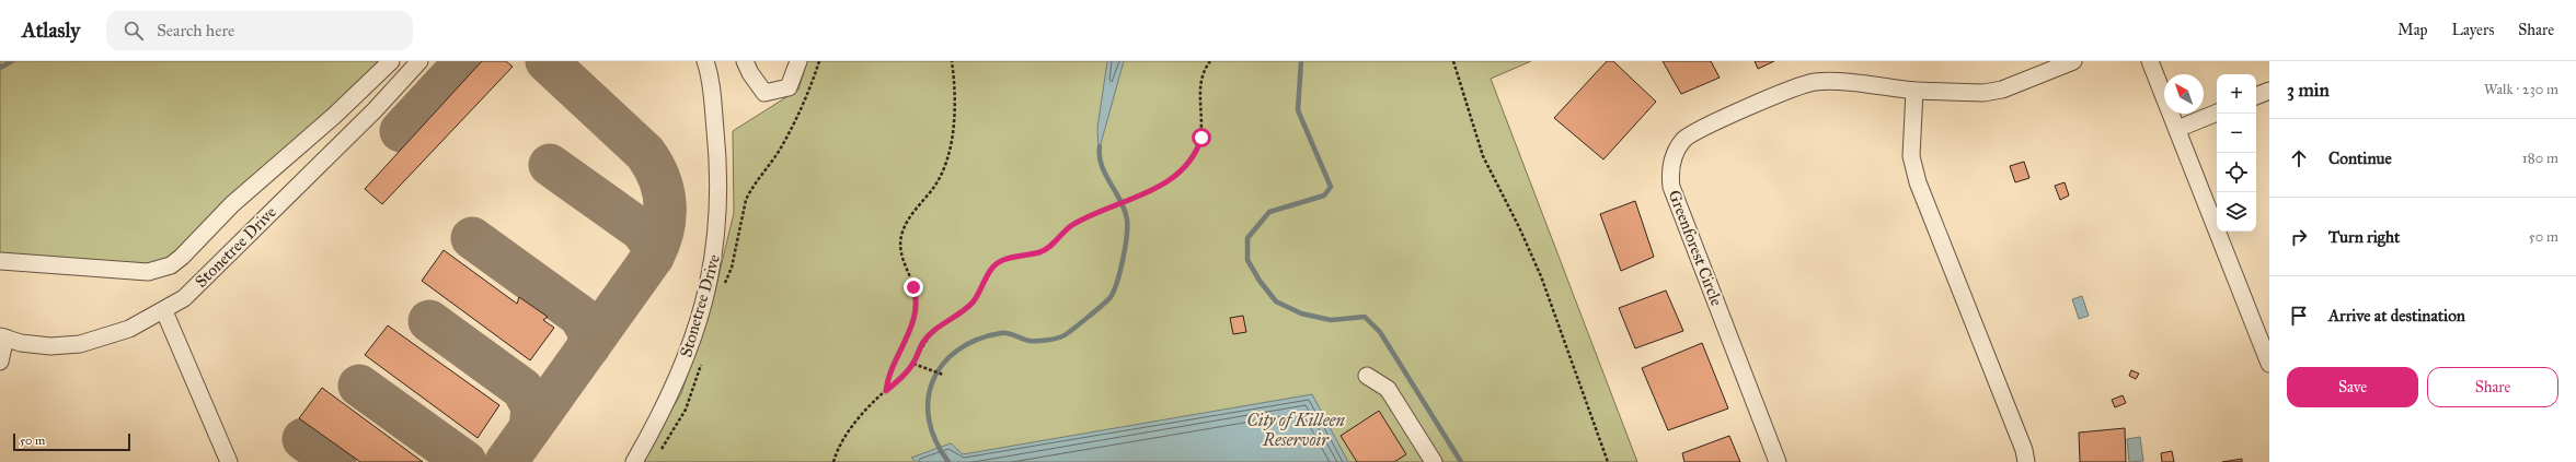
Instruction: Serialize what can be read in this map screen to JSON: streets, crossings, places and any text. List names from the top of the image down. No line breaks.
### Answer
{"streets":{"street":["Stonetree Drive","Greenforest Circle"]},"water":["City of Killeen Reservoir"],"scale_bar":"50 m","north":"top left","page":{"header":"Atlasly","search":"Search here","nav":["Map","Layers","Share"],"heading":["3 min","Walk · 230 m"],"map_buttons":["+","−"],"list":[["Continue","180 m"],["Turn right","50 m"],"Arrive at destination"],"buttons":["Save","Share"],"scale":"50 m"}}
